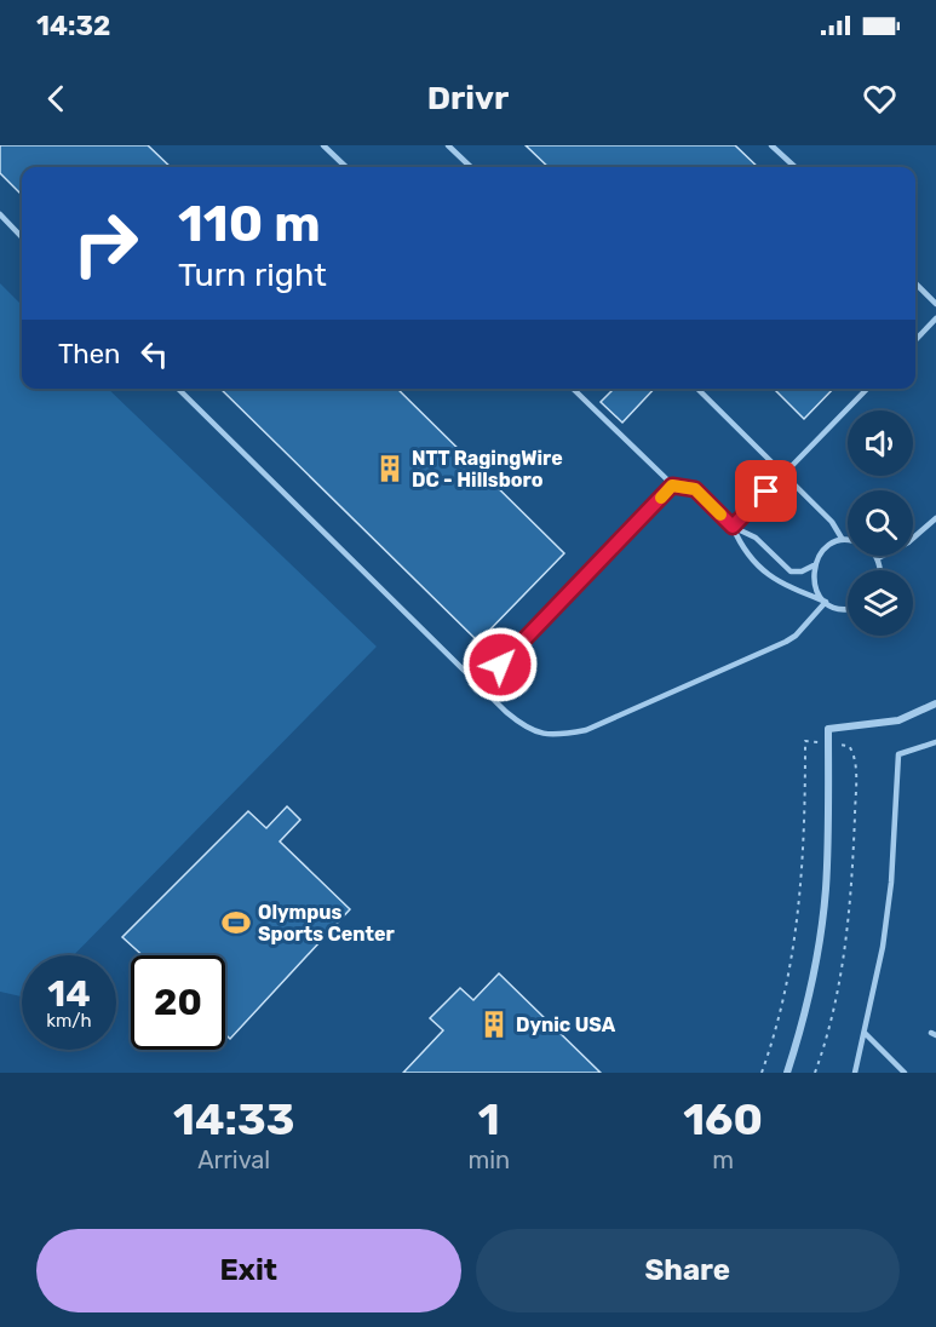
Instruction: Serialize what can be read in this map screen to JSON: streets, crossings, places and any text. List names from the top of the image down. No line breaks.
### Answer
{"places":{"building":["NTT RagingWire DC - Hillsboro","Dynic USA"],"sports":["Olympus Sports Center"]},"page":{"status":"14:32","header":"Drivr","turn":["110 m","Turn right"],"then":"Then","speed":"14 km/h","limit":"20","eta":["14:33","Arrival","1","min","160","m"],"buttons":["Exit","Share"]}}
